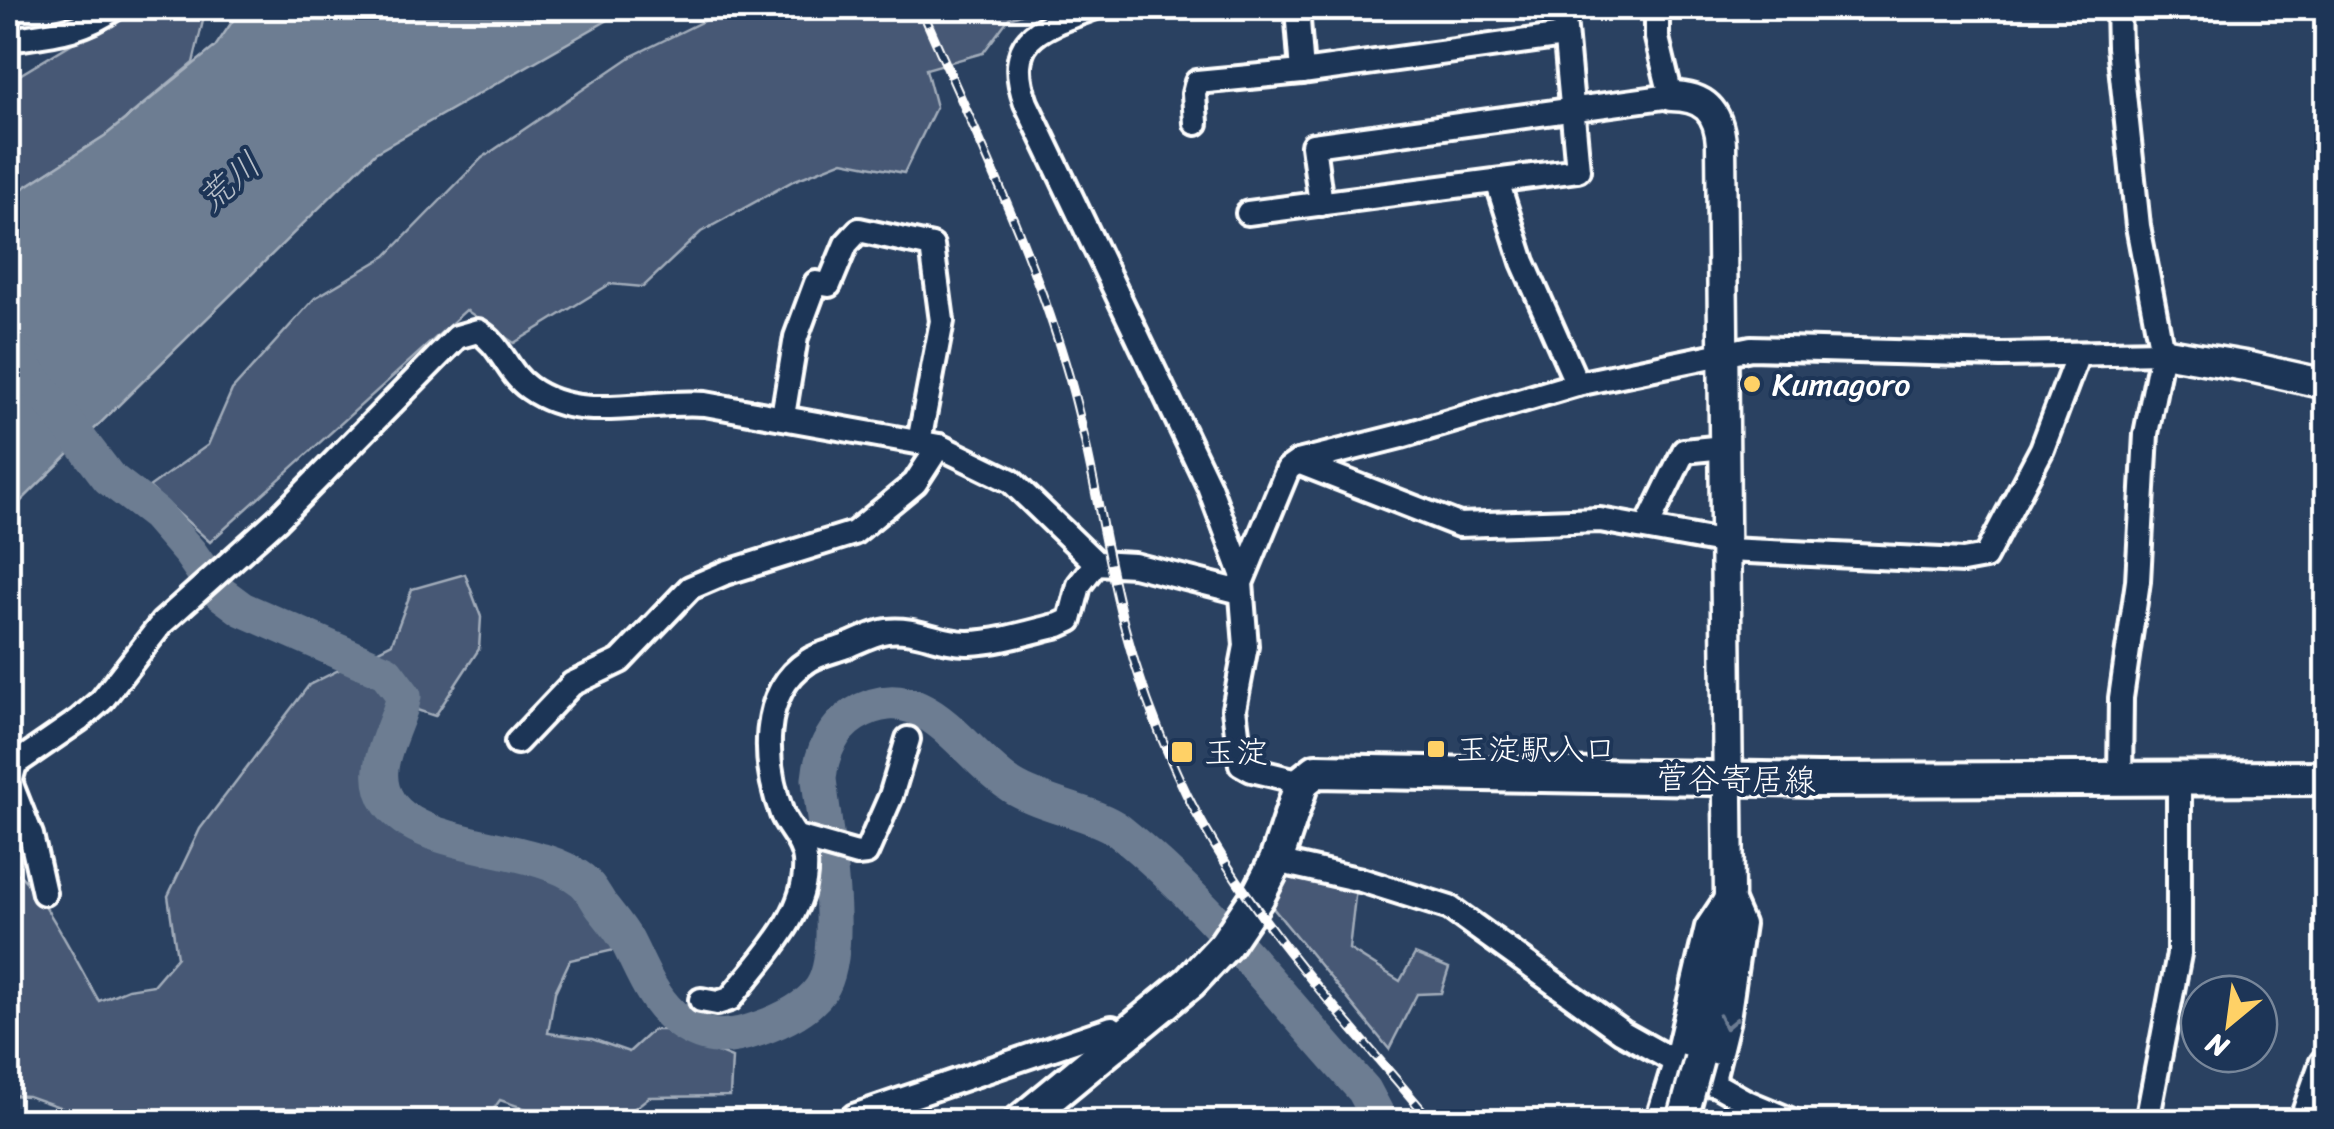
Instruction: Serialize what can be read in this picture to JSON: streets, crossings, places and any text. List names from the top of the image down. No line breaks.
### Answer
{"streets":{"main road":["菅谷寄居線"]},"water":["荒川"],"places":{"other":["Kumagoro"],"transit":["玉淀駅入口","玉淀"]},"north":"bottom left"}
